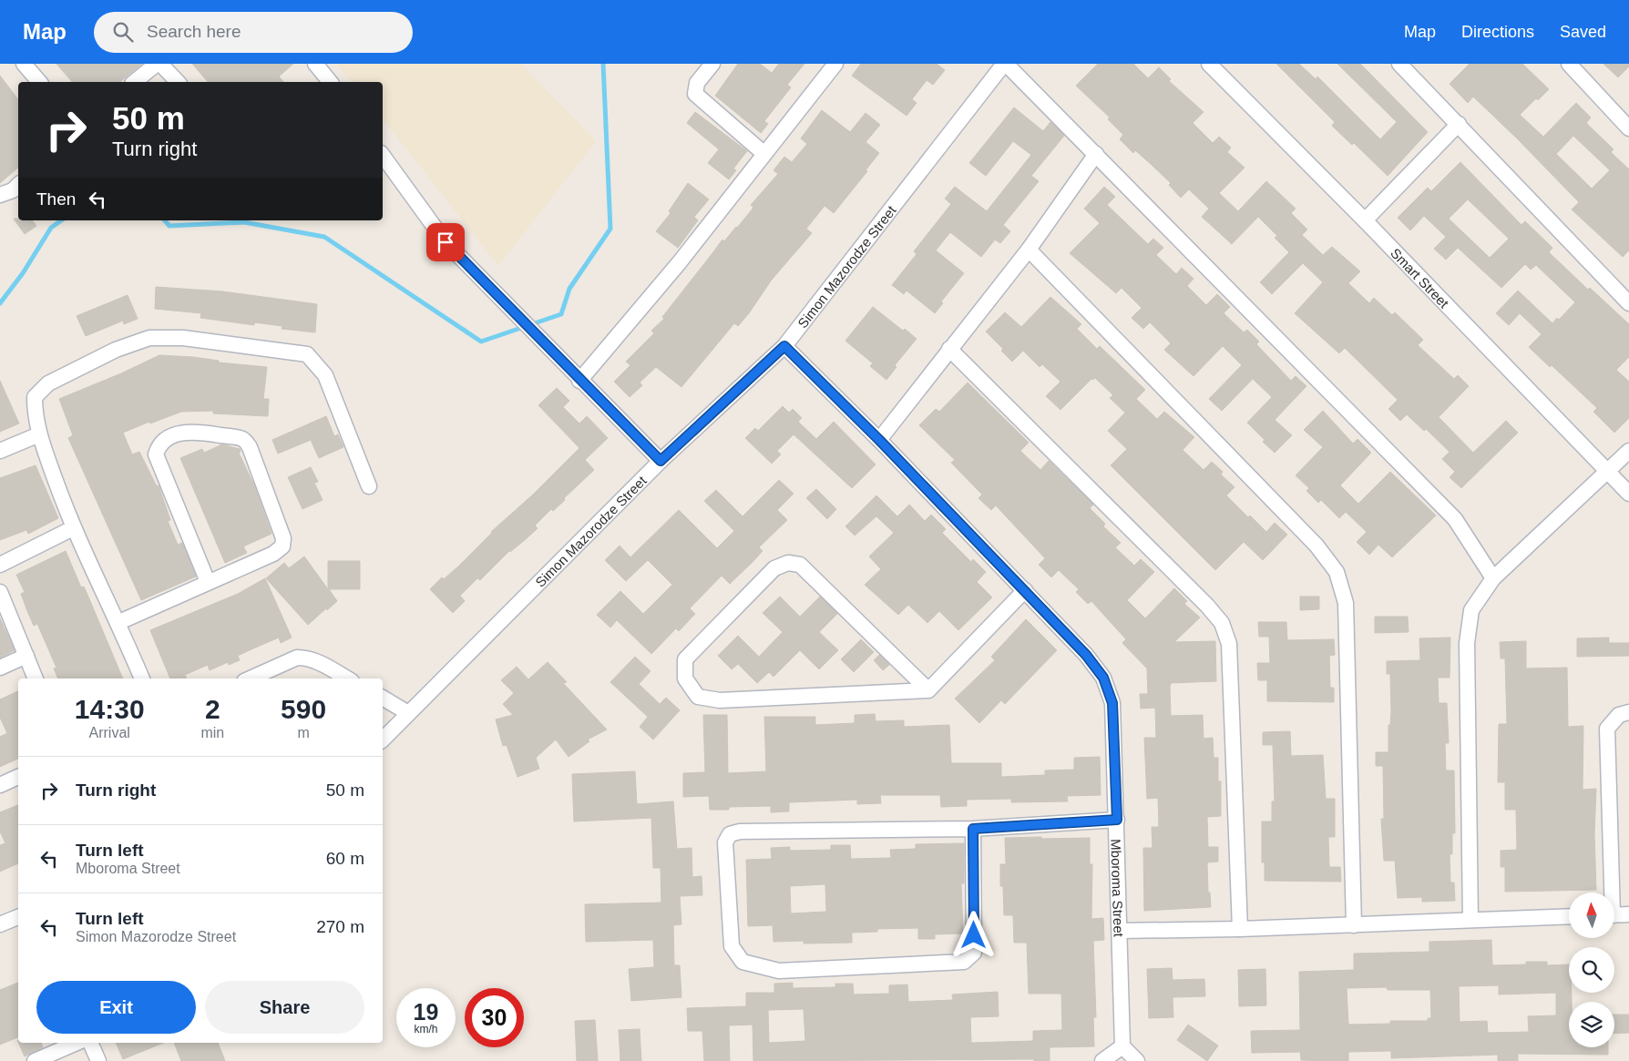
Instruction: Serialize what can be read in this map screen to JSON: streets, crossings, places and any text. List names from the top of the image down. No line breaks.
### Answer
{"streets":{"street":["Simon Mazorodze Street","Smart Street","Mboroma Street"]},"crossings":[["Simon Mazorodze Street","Mboroma Street"]],"north":"top","page":{"header":"Map","search":"Search here","nav":["Map","Directions","Saved"],"turn":["50 m","Turn right"],"then":"Then","eta":["14:30","Arrival","2","min","590","m"],"list":[{"name":"Turn right","value":"50 m"},{"name":"Turn left","note":"Mboroma Street","value":"60 m"},{"name":"Turn left","note":"Simon Mazorodze Street","value":"270 m"}],"buttons":["Exit","Share"],"speed":"19 km/h","limit":"30"}}
